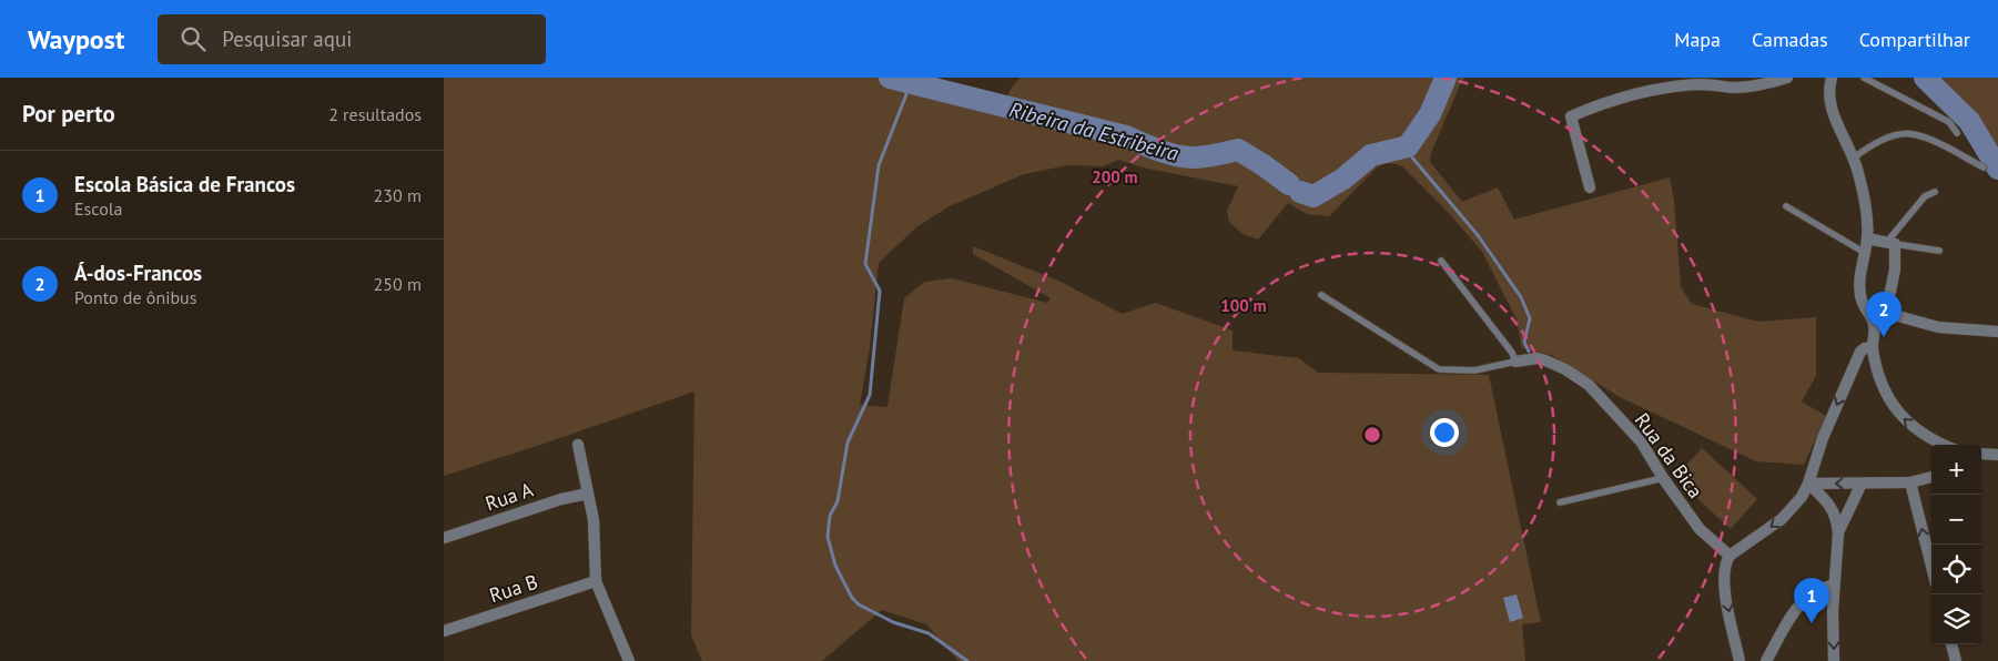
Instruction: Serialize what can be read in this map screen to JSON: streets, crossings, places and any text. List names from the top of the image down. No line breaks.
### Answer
{"streets":{"street":["Rua da Bica","Rua A","Rua B"]},"water":["Ribeira da Estribeira"],"page":{"header":"Waypost","search":"Pesquisar aqui","nav":["Mapa","Camadas","Compartilhar"],"heading":["Por perto","2 resultados"],"list":[{"mark":"1","name":"Escola Básica de Francos","note":"Escola","value":"230 m"},{"mark":"2","name":"Á-dos-Francos","note":"Ponto de ônibus","value":"250 m"}],"pins":["2","1"],"map_buttons":["+","−"]},"rings":["200 m","100 m"]}
